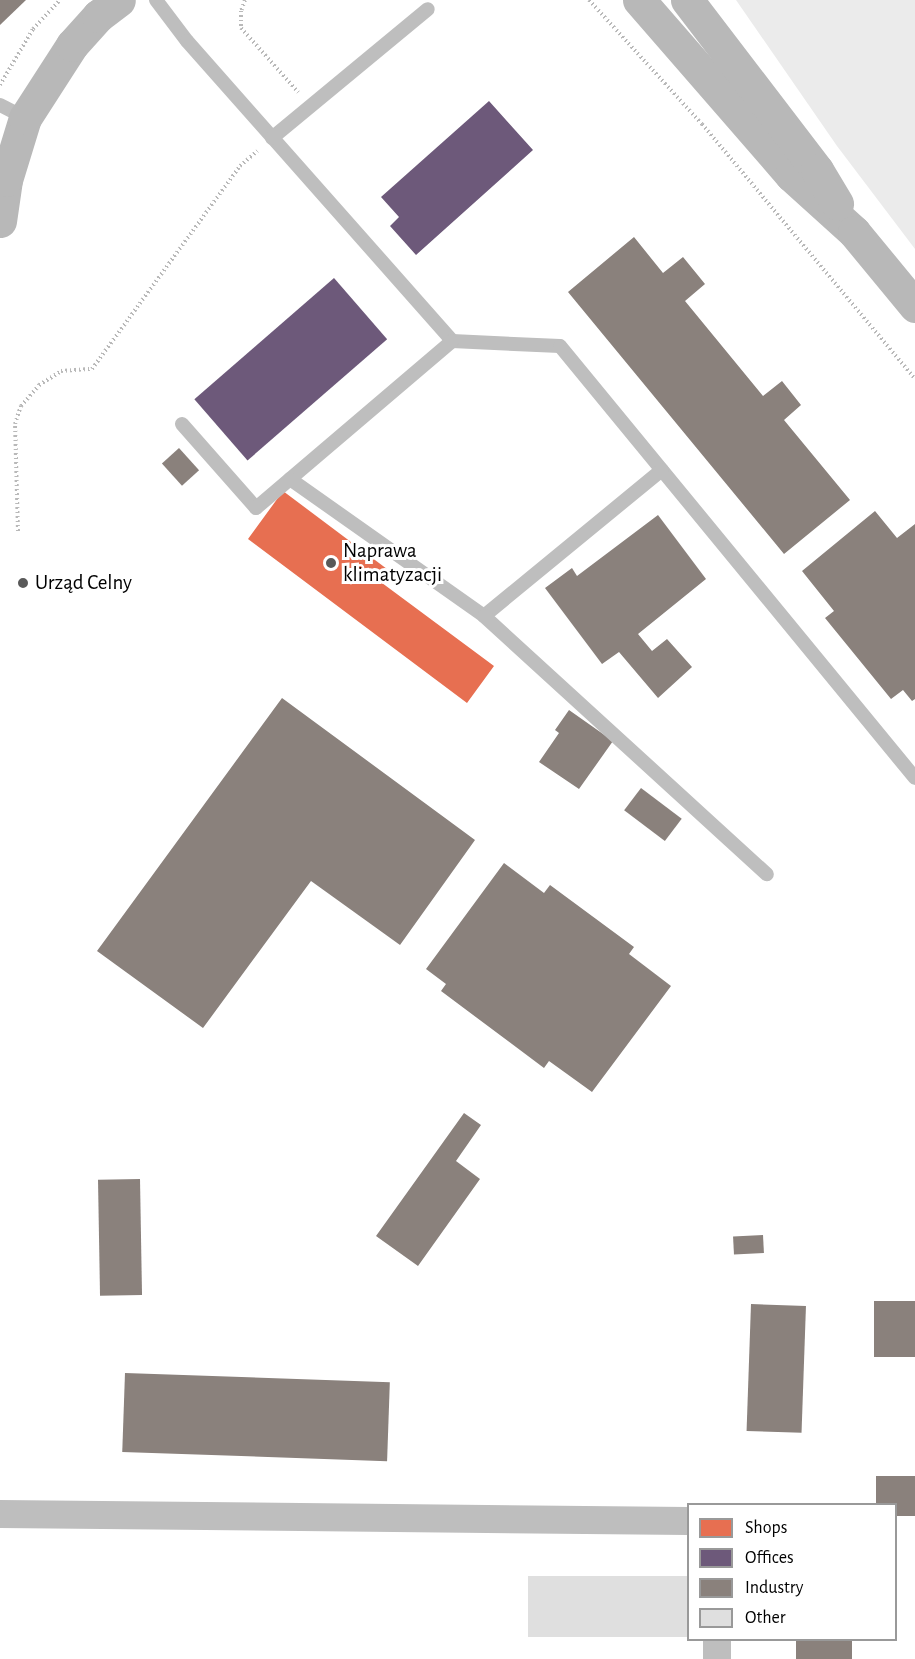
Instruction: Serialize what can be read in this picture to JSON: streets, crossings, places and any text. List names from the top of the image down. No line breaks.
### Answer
{"places":["Naprawa klimatyzacji","Urząd Celny"],"legend":["Shops","Offices","Industry","Other"]}
